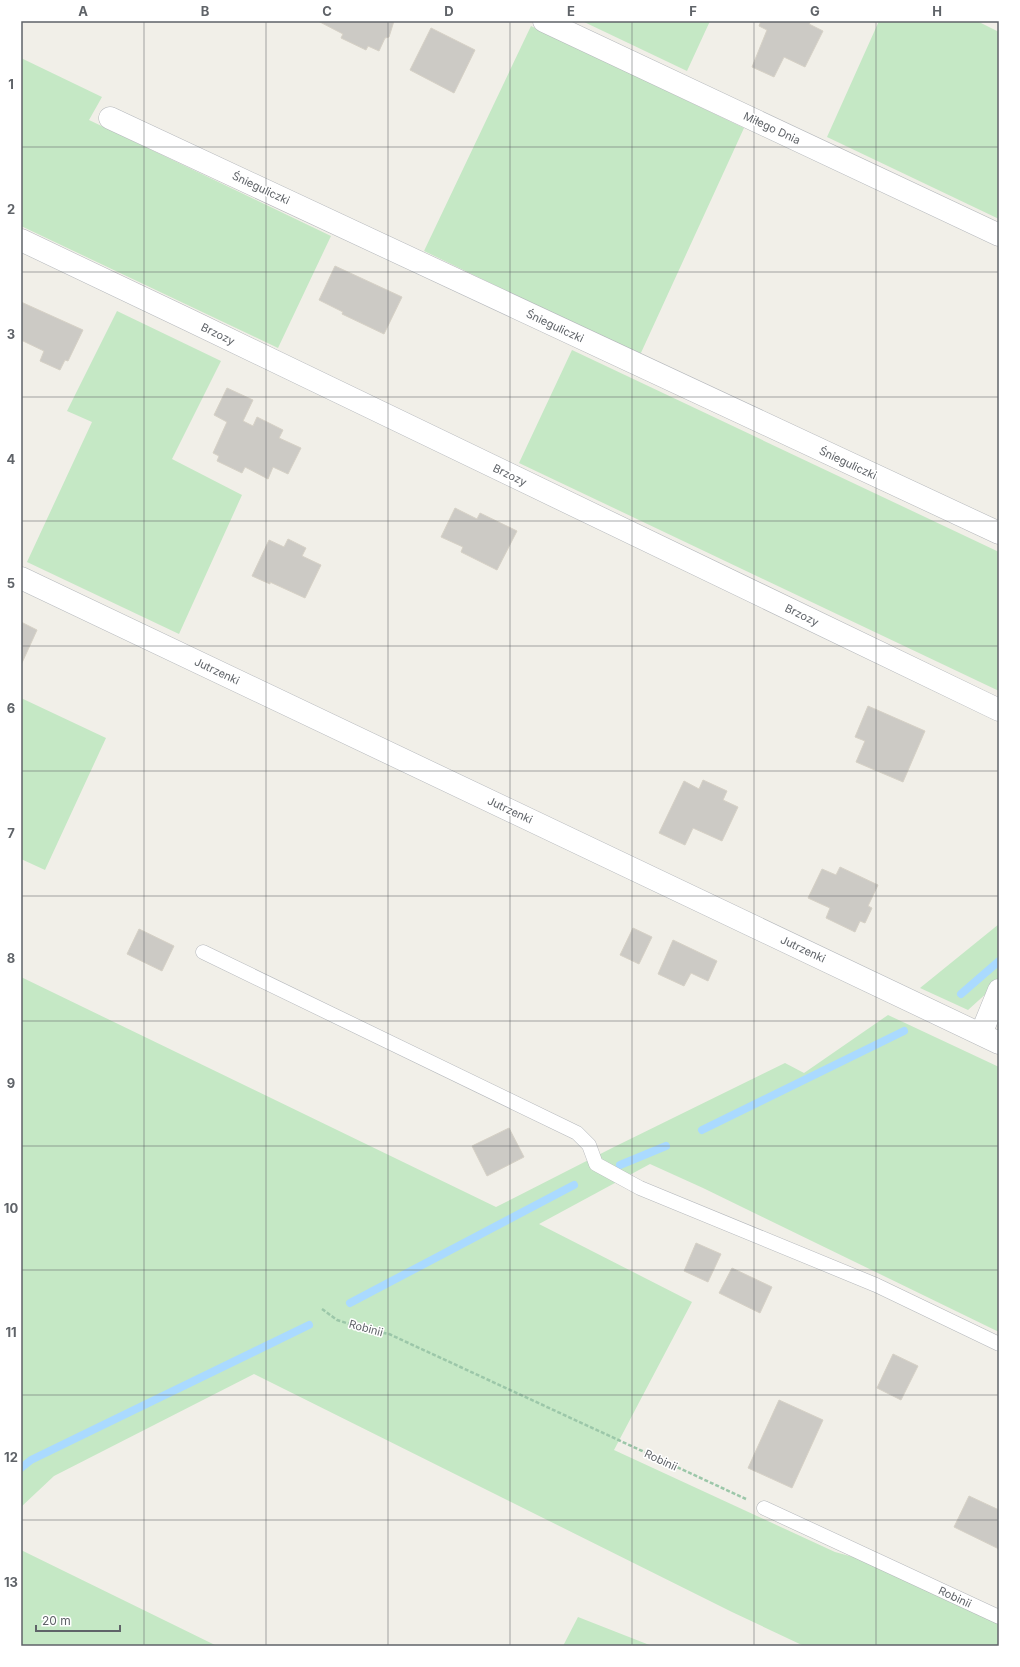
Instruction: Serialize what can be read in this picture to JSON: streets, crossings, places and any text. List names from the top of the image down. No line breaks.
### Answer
{"streets":{"street":["Miłego Dnia","Śnieguliczki","Brzozy","Jutrzenki"],"lane":["Robinii"]},"scale_bar":"20 m","grid":{"columns":["A","B","C","D","E","F","G","H"],"rows":["1","2","3","4","5","6","7","8","9","10","11","12","13"]}}
